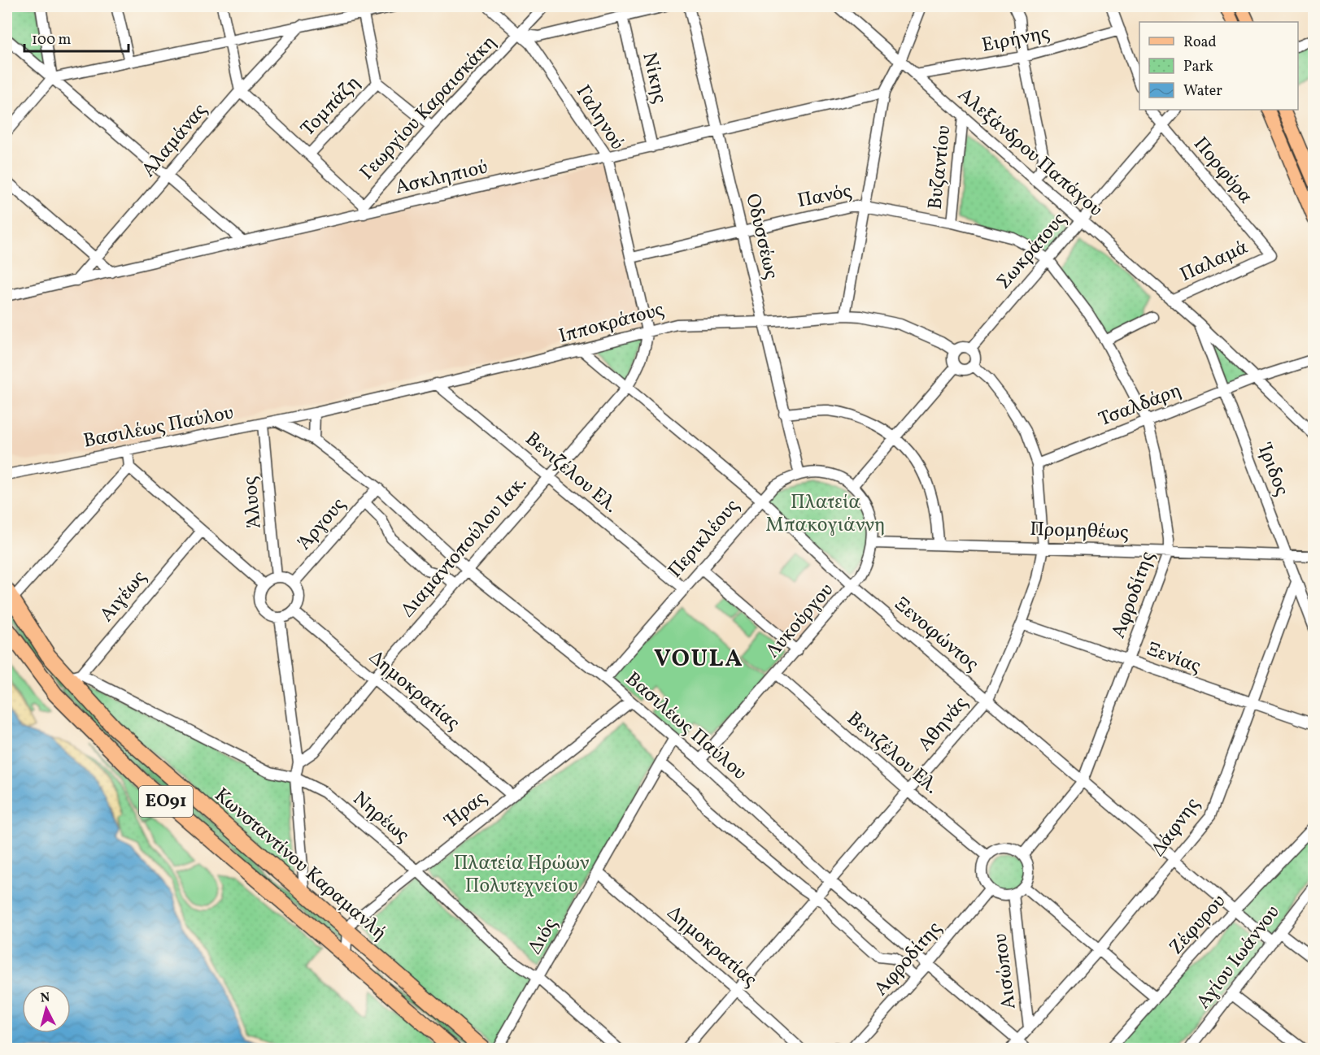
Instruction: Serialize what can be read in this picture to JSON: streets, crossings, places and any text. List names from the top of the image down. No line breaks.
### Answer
{"streets":{"highway":["ΕΟ91","Κωνσταντίνου Καραμανλή"],"street":["Ειρήνης","Νίκης","Τομπάζη","Γεωργίου Καραισκάκη","Γαληνού","Αλαμάνας","Αλεξάνδρου Παπάγου","Βυζαντίου","Πορφύρα","Ασκληπιού","Πανός","Οδυσσέως","Σωκράτους","Παλαμά","Ιπποκράτους","Τσαλδάρη","Βασιλέως Παύλου","Ίριδος","Βενιζέλου Ελ.","Άλυος","Άργους","Προμηθέως","Περικλέους","Διαμαντοπούλου Ιακ.","Αφροδίτης","Αιγέως","Λυκούργου","Ξενοφώντος","Ξενίας","Δημοκρατίας","Αθηνάς","Ήρας","Νηρέως","Δάφνης","Ζέφυρου","Διός","Αγίου Ιωάννου","Αισώπου"]},"crossings":[["Ειρήνης","Αλεξάνδρου Παπάγου"],["Νίκης","Ασκληπιού"],["Γεωργίου Καραισκάκη","Γαληνού"],["Γεωργίου Καραισκάκη","Ασκληπιού"],["Γαληνού","Ασκληπιού"],["Γαληνού","Πανός"],["Γαληνού","Ιπποκράτους"],["Γαληνού","Διαμαντοπούλου Ιακ."],["Αλαμάνας","Ασκληπιού"],["Αλεξάνδρου Παπάγου","Βυζαντίου"],["Αλεξάνδρου Παπάγου","Σωκράτους"],["Αλεξάνδρου Παπάγου","Παλαμά"],["Αλεξάνδρου Παπάγου","Τσαλδάρη"],["Αλεξάνδρου Παπάγου","Ίριδος"],["Βυζαντίου","Πανός"],["Πορφύρα","Σωκράτους"],["Πορφύρα","Παλαμά"],["Ασκληπιού","Οδυσσέως"],["Πανός","Οδυσσέως"],["Πανός","Σωκράτους"],["Πανός","Αφροδίτης"],["Οδυσσέως","Ιπποκράτους"],["Οδυσσέως","Περικλέους"],["Σωκράτους","Ιπποκράτους"],["Σωκράτους","Αφροδίτης"],["Σωκράτους","Αθηνάς"],["Ιπποκράτους","Βασιλέως Παύλου"],["Ιπποκράτους","Βενιζέλου Ελ."],["Ιπποκράτους","Διαμαντοπούλου Ιακ."],["Ιπποκράτους","Ξενοφώντος"],["Ιπποκράτους","Αθηνάς"],["Τσαλδάρη","Ίριδος"],["Τσαλδάρη","Αφροδίτης"],["Τσαλδάρη","Αθηνάς"],["Βασιλέως Παύλου","Άλυος"],["Βασιλέως Παύλου","Άργους"],["Βασιλέως Παύλου","Περικλέους"],["Βασιλέως Παύλου","Διαμαντοπούλου Ιακ."],["Βασιλέως Παύλου","Αφροδίτης"],["Βασιλέως Παύλου","Λυκούργου"],["Βασιλέως Παύλου","Αθηνάς"],["Βασιλέως Παύλου","Ήρας"],["Βασιλέως Παύλου","Διός"],["Βασιλέως Παύλου","Αισώπου"],["Ίριδος","Προμηθέως"],["Ίριδος","Δάφνης"],["Βενιζέλου Ελ.","Περικλέους"],["Βενιζέλου Ελ.","Διαμαντοπούλου Ιακ."],["Βενιζέλου Ελ.","Αφροδίτης"],["Βενιζέλου Ελ.","Λυκούργου"],["Βενιζέλου Ελ.","Αθηνάς"],["Βενιζέλου Ελ.","Αισώπου"],["Άλυος","Άργους"],["Άλυος","Δημοκρατίας"],["Άργους","Δημοκρατίας"],["Προμηθέως","Αφροδίτης"],["Προμηθέως","Λυκούργου"],["Προμηθέως","Αθηνάς"],["Περικλέους","Λυκούργου"],["Περικλέους","Ξενοφώντος"],["Διαμαντοπούλου Ιακ.","Ξενοφώντος"],["Διαμαντοπούλου Ιακ.","Δημοκρατίας"],["Αφροδίτης","Ξενοφώντος"],["Αφροδίτης","Ξενίας"],["Αφροδίτης","Αισώπου"],["Αιγέως","Νηρέως"],["Αιγέως","Κωνσταντίνου Καραμανλή"],["Λυκούργου","Ξενοφώντος"],["Ξενοφώντος","Αθηνάς"],["Ξενοφώντος","Δάφνης"],["Ξενοφώντος","Ζέφυρου"],["Ξενοφώντος","Αγίου Ιωάννου"],["Ξενίας","Αθηνάς"],["Ξενίας","Δάφνης"],["Δημοκρατίας","Αθηνάς"],["Δημοκρατίας","Ήρας"],["Δημοκρατίας","Διός"],["Ήρας","Νηρέως"],["Ήρας","Κωνσταντίνου Καραμανλή"],["Νηρέως","Κωνσταντίνου Καραμανλή"],["Νηρέως","Διός"],["Δάφνης","Αισώπου"]],"districts":["VOULA"],"parks":["Πλατεία Μπακογιάννη","Πλατεία Ηρώων Πολυτεχνείου"],"legend":["Road","Park","Water"],"scale_bar":"100 m","north":"top"}
